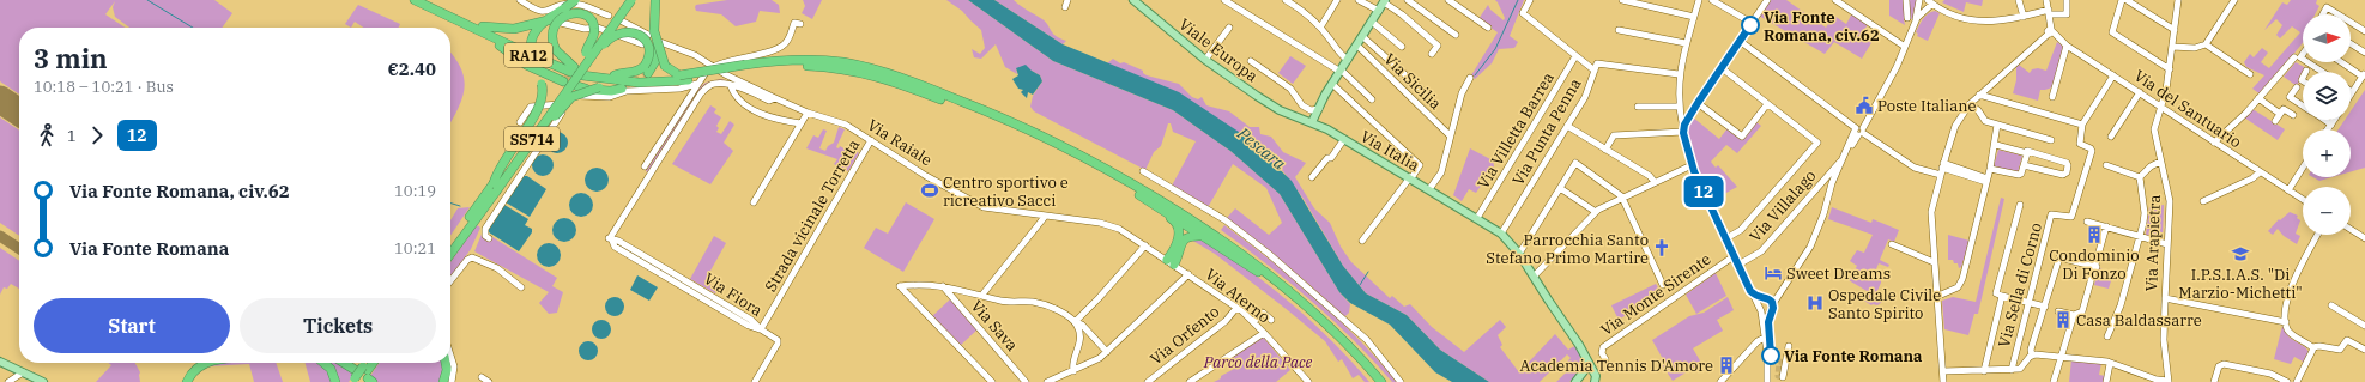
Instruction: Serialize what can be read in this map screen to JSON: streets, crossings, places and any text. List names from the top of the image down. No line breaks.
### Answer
{"streets":{"highway":["RA12","SS714"],"main road":["Viale Europa","Via Italia"],"street":["Via Sicilia","Via del Santuario","Via Villetta Barrea","Via Punta Penna","Via Raiale","Via Villalago","Strada vicinale Torretta","Via Arapietra","Via Sella di Corno","Via Fiora","Via Monte Sirente","Via Aterno","Via Sava","Via Orfento"]},"crossings":[["Viale Europa","Via Italia"],["Via del Santuario","Via Arapietra"],["Via Villetta Barrea","Via Italia"],["Via Punta Penna","Via Italia"],["Via Raiale","Strada vicinale Torretta"],["Via Raiale","Via Fiora"],["Via Raiale","Via Aterno"],["Strada vicinale Torretta","Via Fiora"],["Via Aterno","Via Orfento"]],"water":["Pescara"],"parks":["Parco della Pace"],"places":{"other":["Via Fonte Romana, civ.62","Via Fonte Romana"],"public building":["Poste Italiane"],"sports":["Centro sportivo e ricreativo Sacci"],"building":["Condominio Di Fonzo","Casa Baldassarre","Academia Tennis D'Amore"],"church":["Parrocchia Santo Stefano Primo Martire"],"school or university":["I.P.S.I.A.S. \"Di Marzio-Michetti\""],"hotel":["Sweet Dreams"],"hospital":["Ospedale Civile Santo Spirito"]},"lines":["bus line 12"],"north":"right","page":{"on_map":"12","map_buttons":["+","−"],"heading":["3 min","10:18 – 10:21 · Bus","€2.40"],"legs":["1","12"],"list":[{"name":"Via Fonte Romana, civ.62","value":"10:19"},{"name":"Via Fonte Romana","value":"10:21"}],"buttons":["Start","Tickets"]}}
